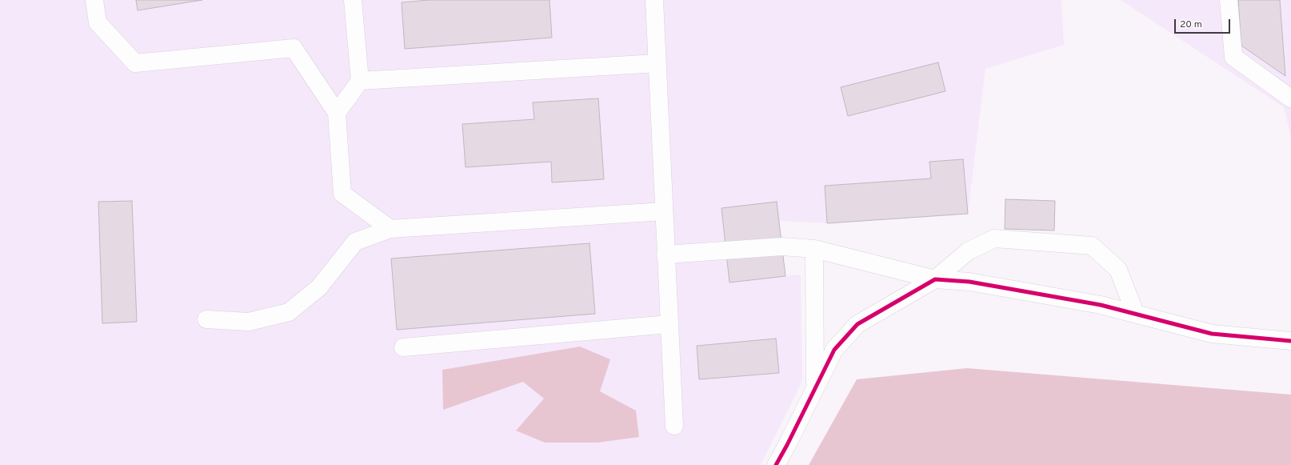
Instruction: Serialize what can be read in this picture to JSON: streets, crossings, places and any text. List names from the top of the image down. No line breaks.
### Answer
{"scale_bar":"20 m"}
